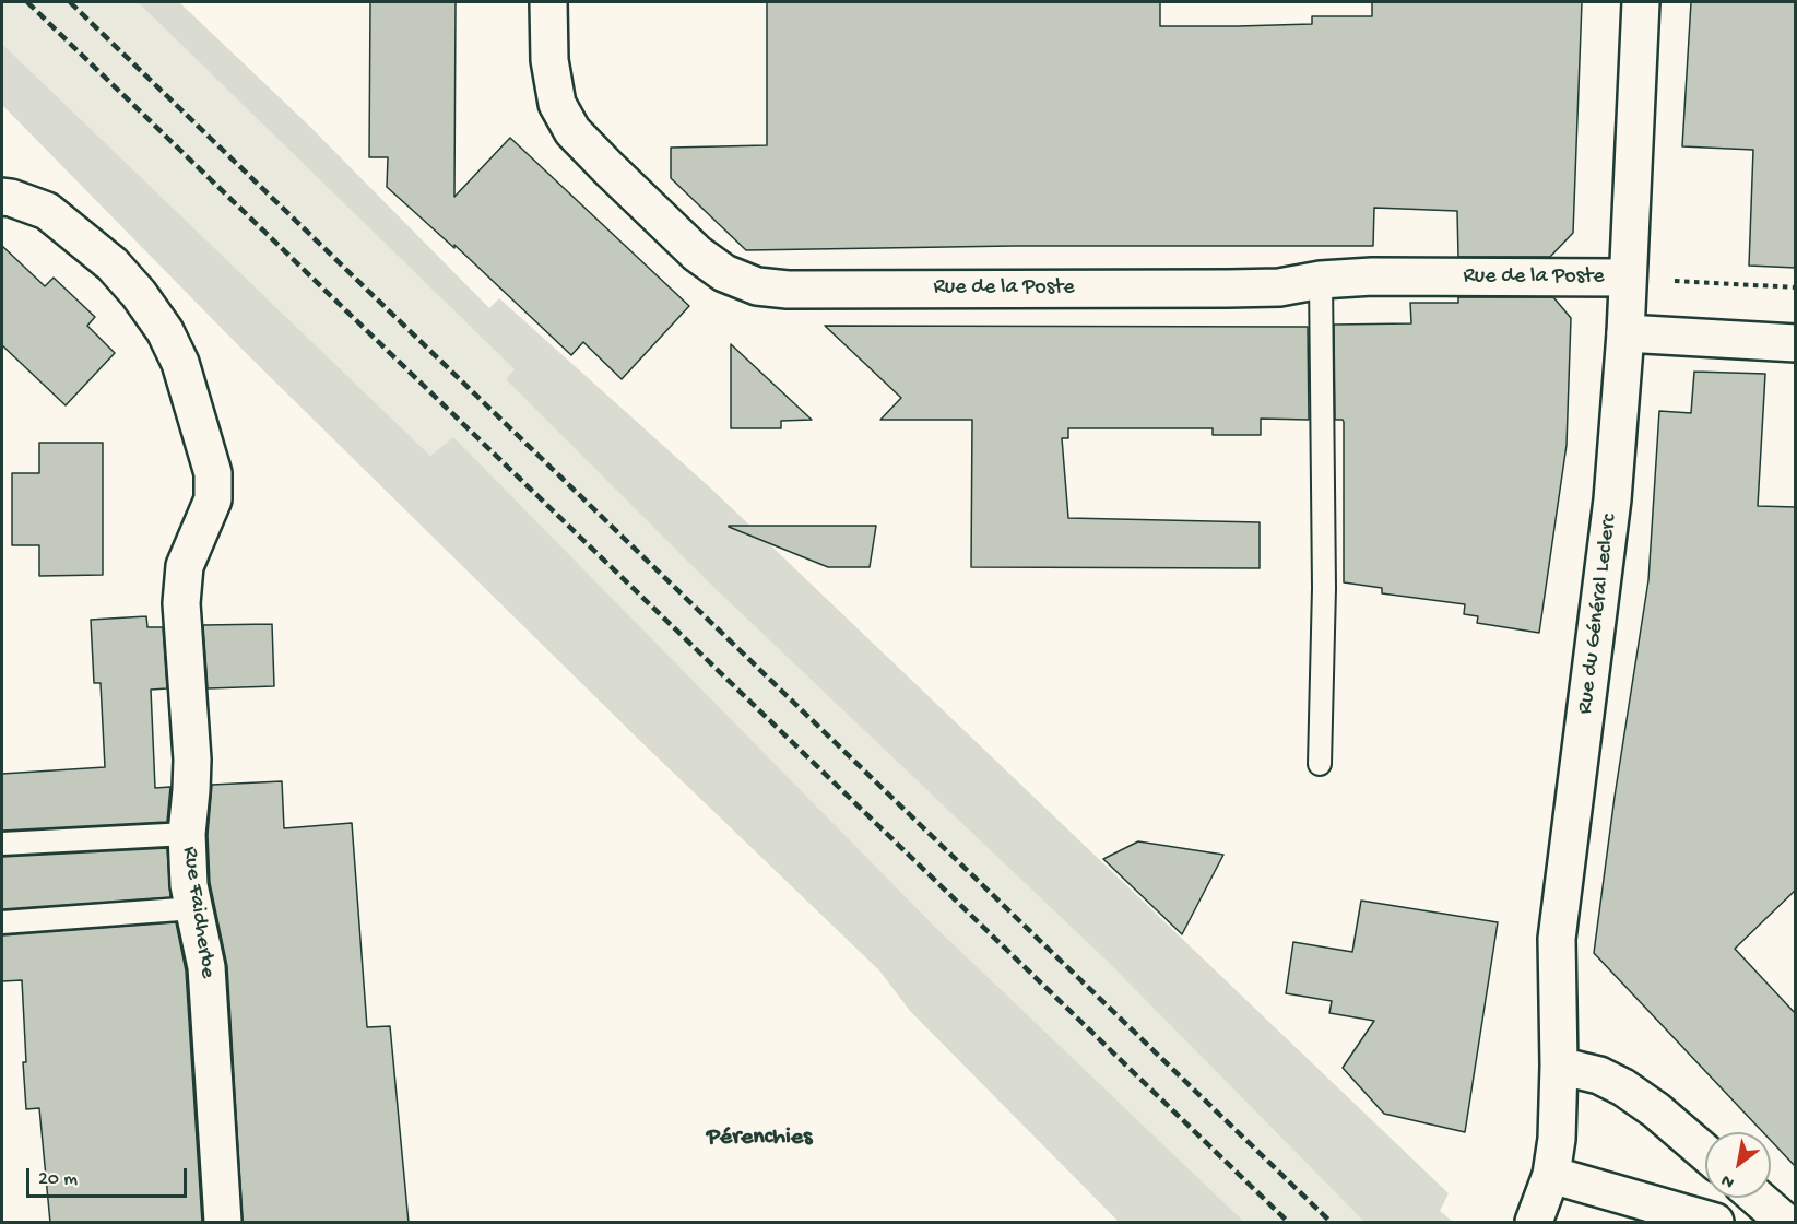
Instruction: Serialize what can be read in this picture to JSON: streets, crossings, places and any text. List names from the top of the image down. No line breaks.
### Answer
{"streets":{"street":["Rue de la Poste","Rue du Général Leclerc","Rue Faidherbe"]},"crossings":[["Rue de la Poste","Rue du Général Leclerc"]],"districts":["Pérenchies"],"scale_bar":"20 m","north":"bottom left"}
